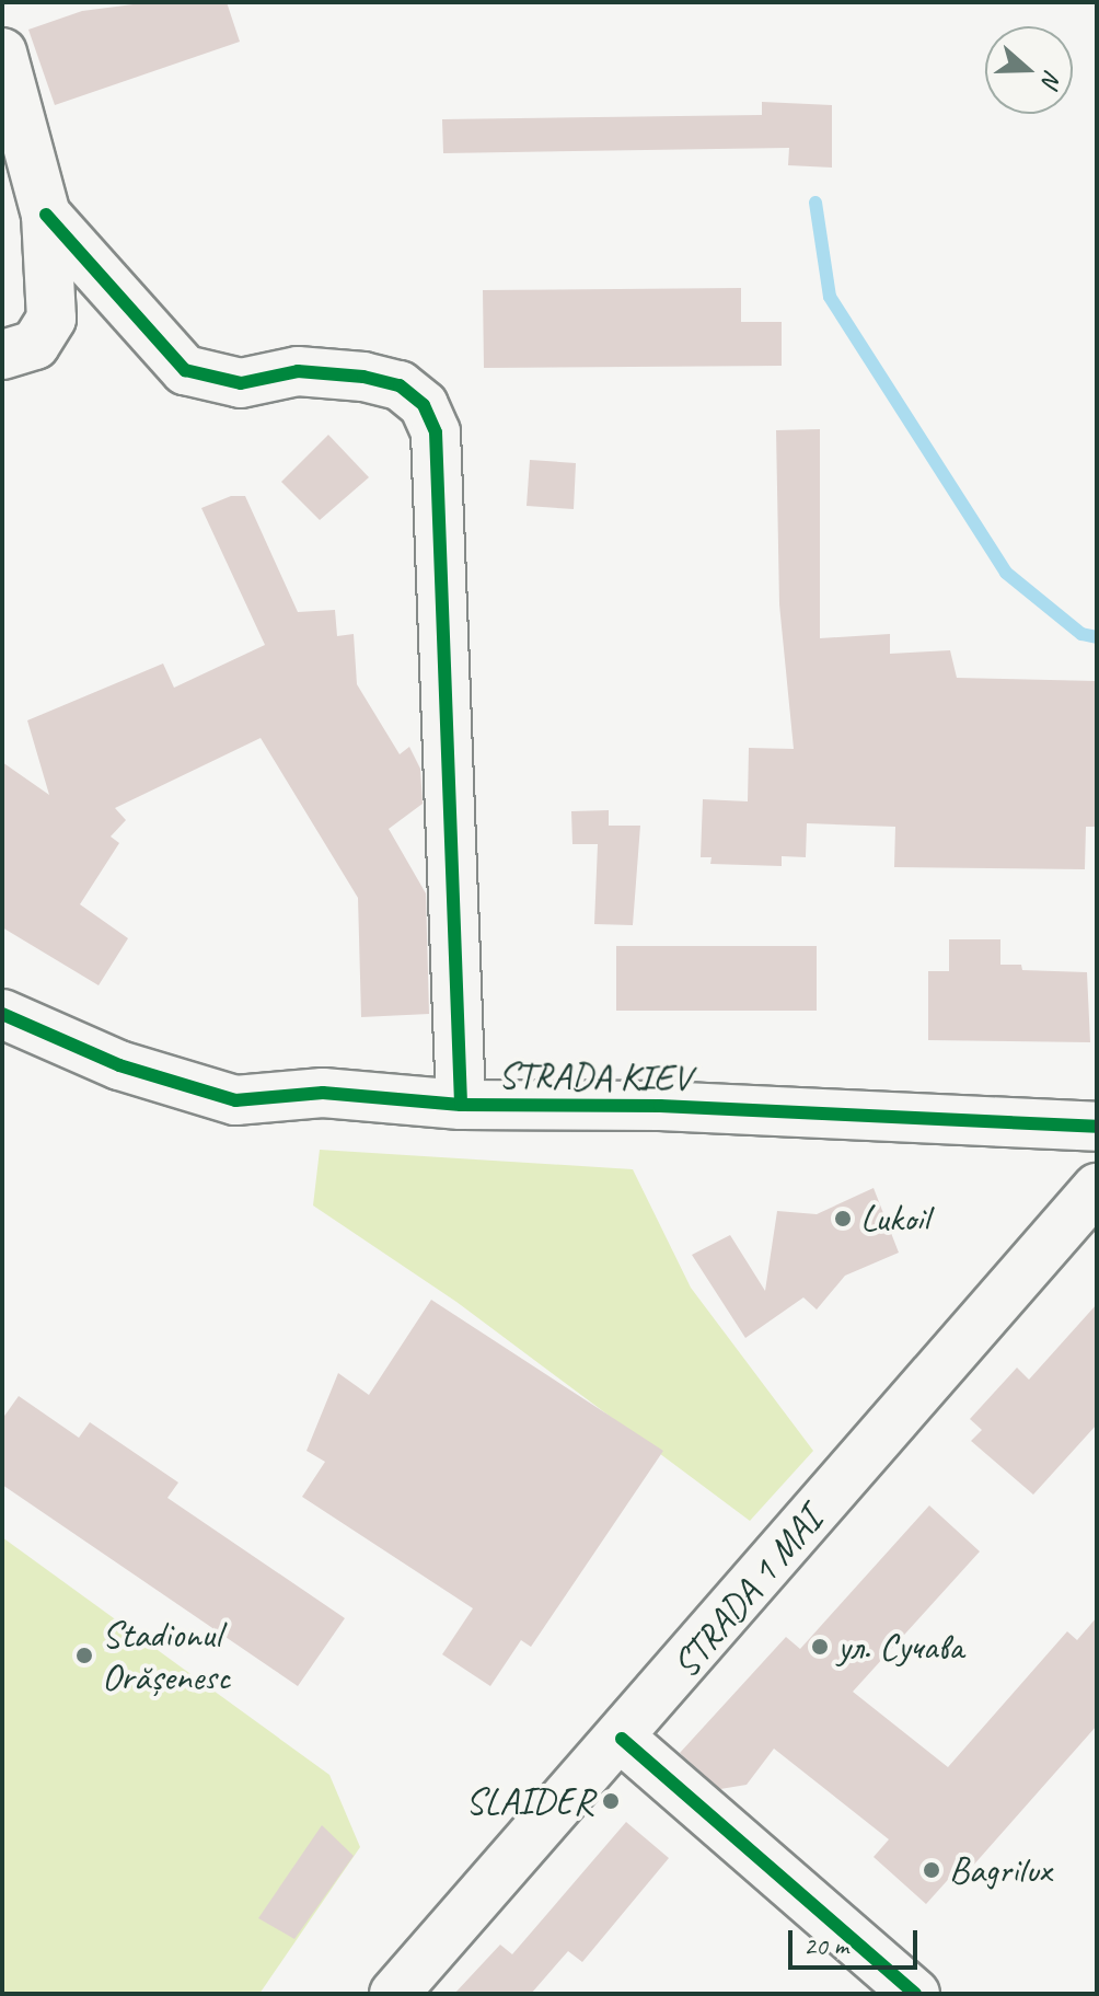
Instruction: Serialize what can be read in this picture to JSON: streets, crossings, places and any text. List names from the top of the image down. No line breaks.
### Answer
{"streets":{"street":["STRADA KIEV","STRADA 1 MAI"]},"places":["Lukoil","ул. Сучава","Stadionul Orășenesc","SLAIDER","Bagrilux"],"scale_bar":"20 m","north":"right"}
